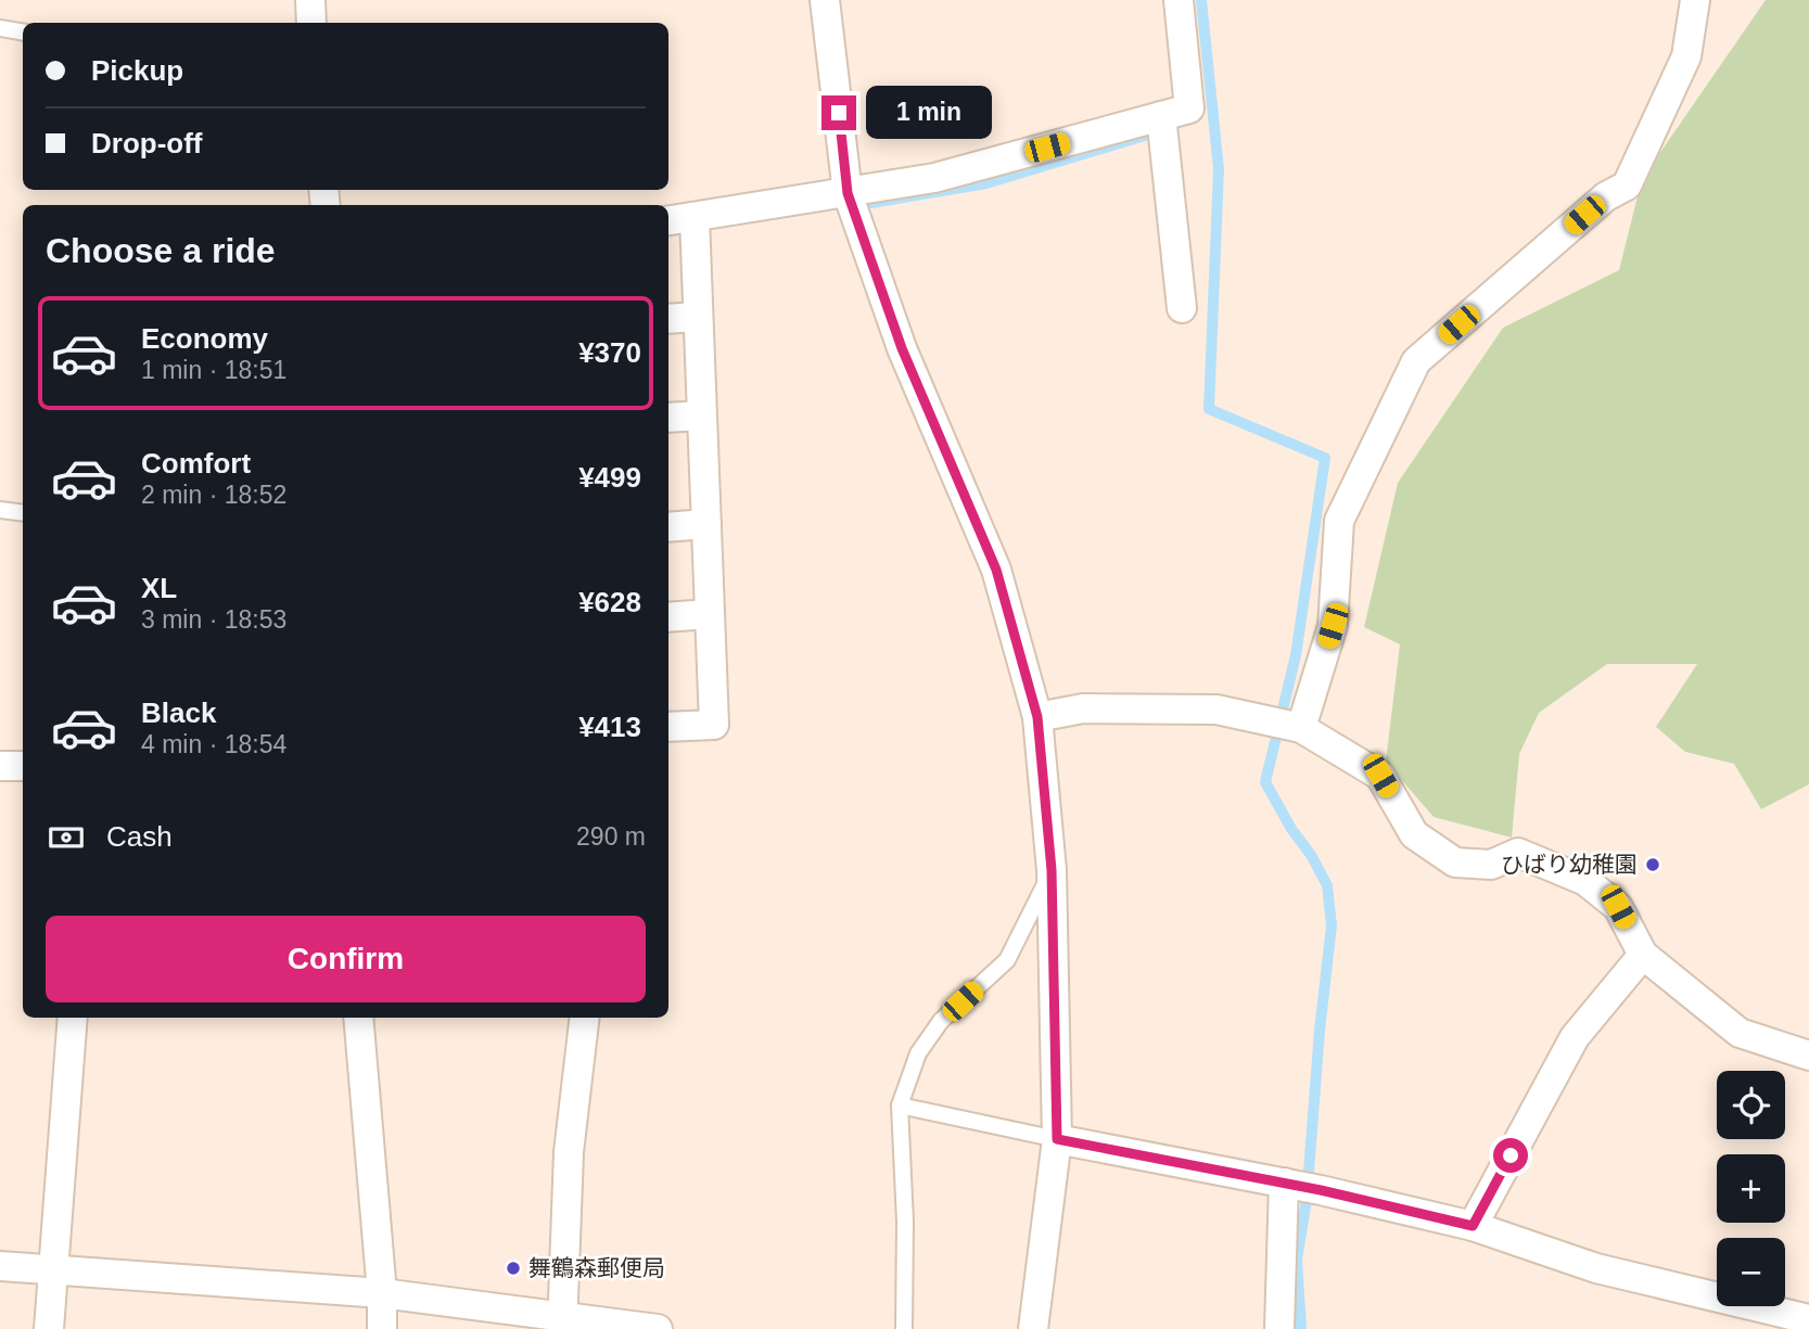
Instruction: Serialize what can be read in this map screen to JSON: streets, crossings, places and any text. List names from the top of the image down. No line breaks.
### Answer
{"places":["ひばり幼稚園","舞鶴森郵便局"],"page":{"banner":["Pickup","Drop-off"],"bubble":"1 min","heading":"Choose a ride","list":[{"name":"Economy","note":"1 min · 18:51","value":"¥370"},{"name":"Comfort","note":"2 min · 18:52","value":"¥499"},{"name":"XL","note":"3 min · 18:53","value":"¥628"},{"name":"Black","note":"4 min · 18:54","value":"¥413"}],"pay":["Cash","290 m"],"buttons":"Confirm","map_buttons":["+","−"]}}
